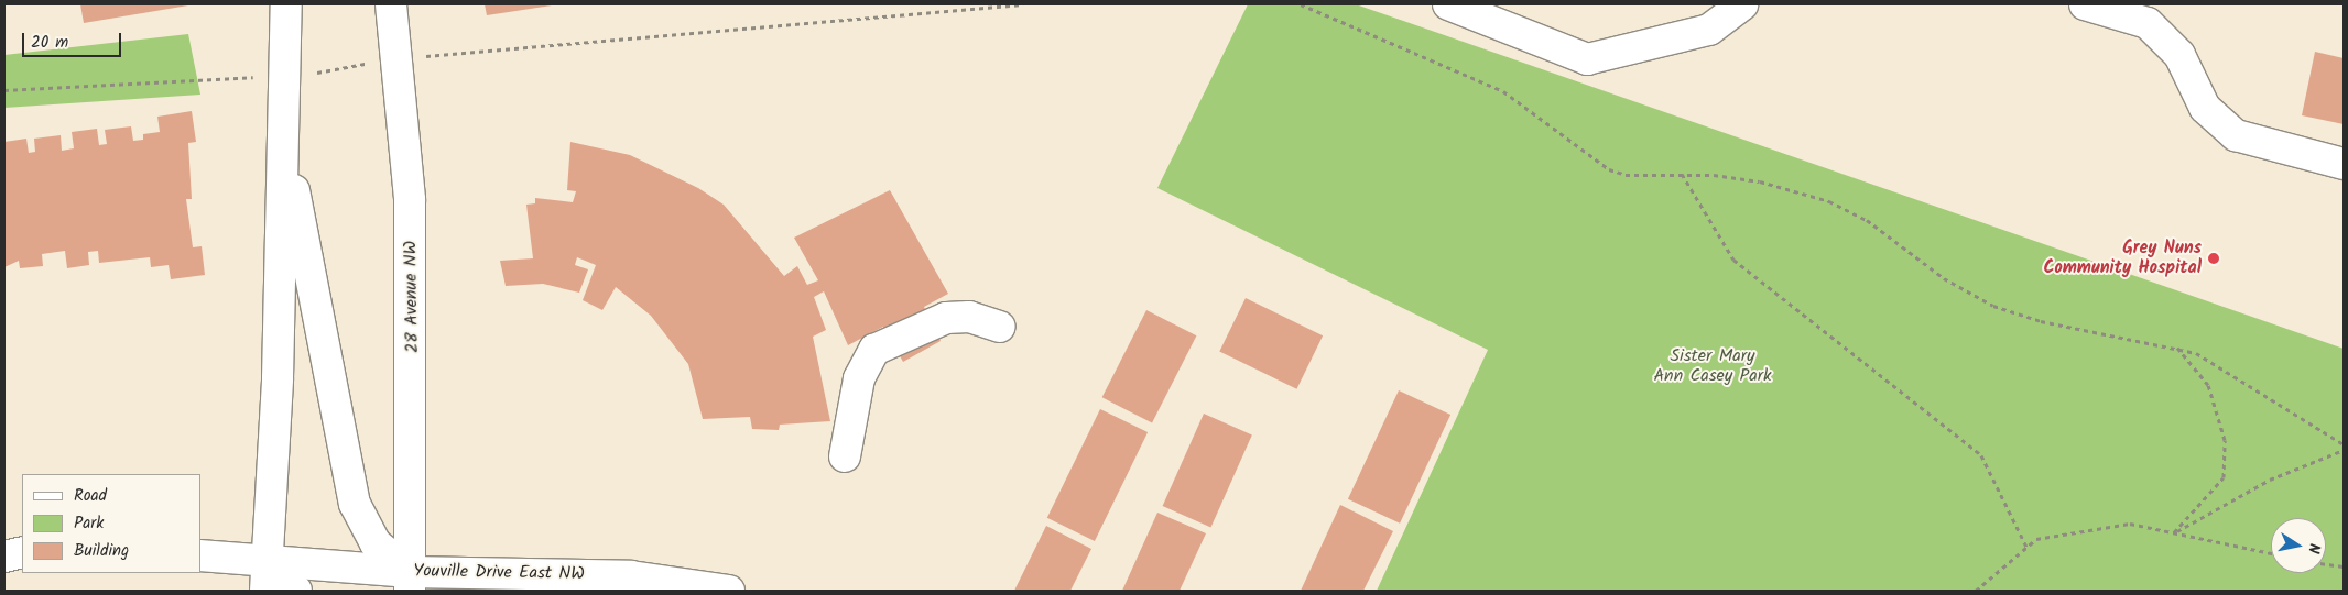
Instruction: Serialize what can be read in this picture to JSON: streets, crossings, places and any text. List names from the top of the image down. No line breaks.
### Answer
{"streets":{"street":["28 Avenue NW","Youville Drive East NW"]},"crossings":[["28 Avenue NW","Youville Drive East NW"]],"parks":["Sister Mary Ann Casey Park"],"places":["Grey Nuns Community Hospital"],"legend":["Road","Park","Building"],"scale_bar":"20 m","north":"right"}
